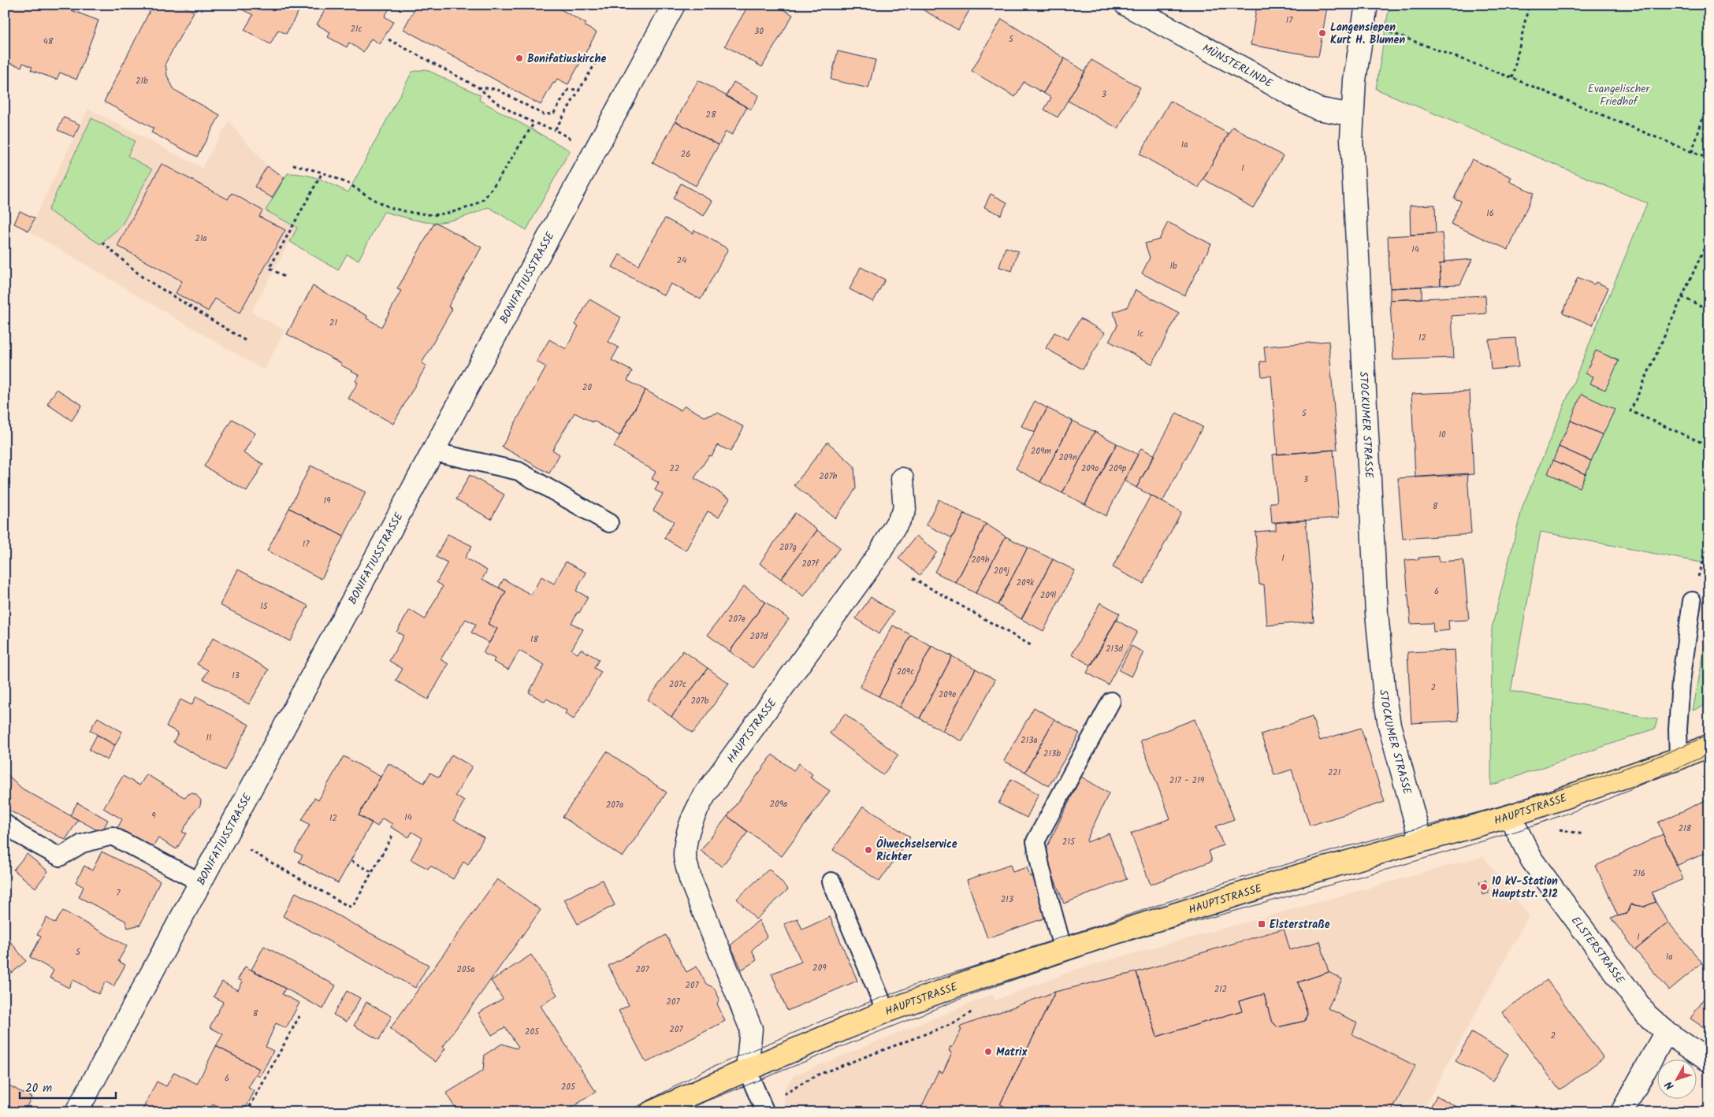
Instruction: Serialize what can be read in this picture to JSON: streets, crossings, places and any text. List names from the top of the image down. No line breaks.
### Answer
{"streets":{"main road":["HAUPTSTRASSE"],"street":["MÜNSTERLINDE","BONIFATIUSSTRASSE","STOCKUMER STRASSE","ELSTERSTRASSE"]},"crossings":[["MÜNSTERLINDE","STOCKUMER STRASSE"],["STOCKUMER STRASSE","HAUPTSTRASSE"],["HAUPTSTRASSE","ELSTERSTRASSE"]],"parks":["Evangelischer Friedhof"],"places":{"other":["Langensiepen Kurt H. Blumen","Bonifatiuskirche","Ölwechselservice Richter","10 kV-Station Hauptstr. 212","Matrix"],"transit":["Elsterstraße"]},"house_numbers":["17","21c","30","5","48","21b","3","28","1a","26","1","16","21a","14","24","1b","21","1c","12","20","5","10","209m","209n","22","209o","209p","207h","3","19","8","17","207g","1","209h","207f","209j","209k","6","209l","15","207e","207d","18","213d","209c","13","207c","2","209e","207b","11","213a","213b","221","217 - 219","209a","207a","9","14","12","218","215","216","7","213","1","5","1a","209","205a","207","207","212","207","8","207","205","2","6","205"],"scale_bar":"20 m","north":"bottom left"}
